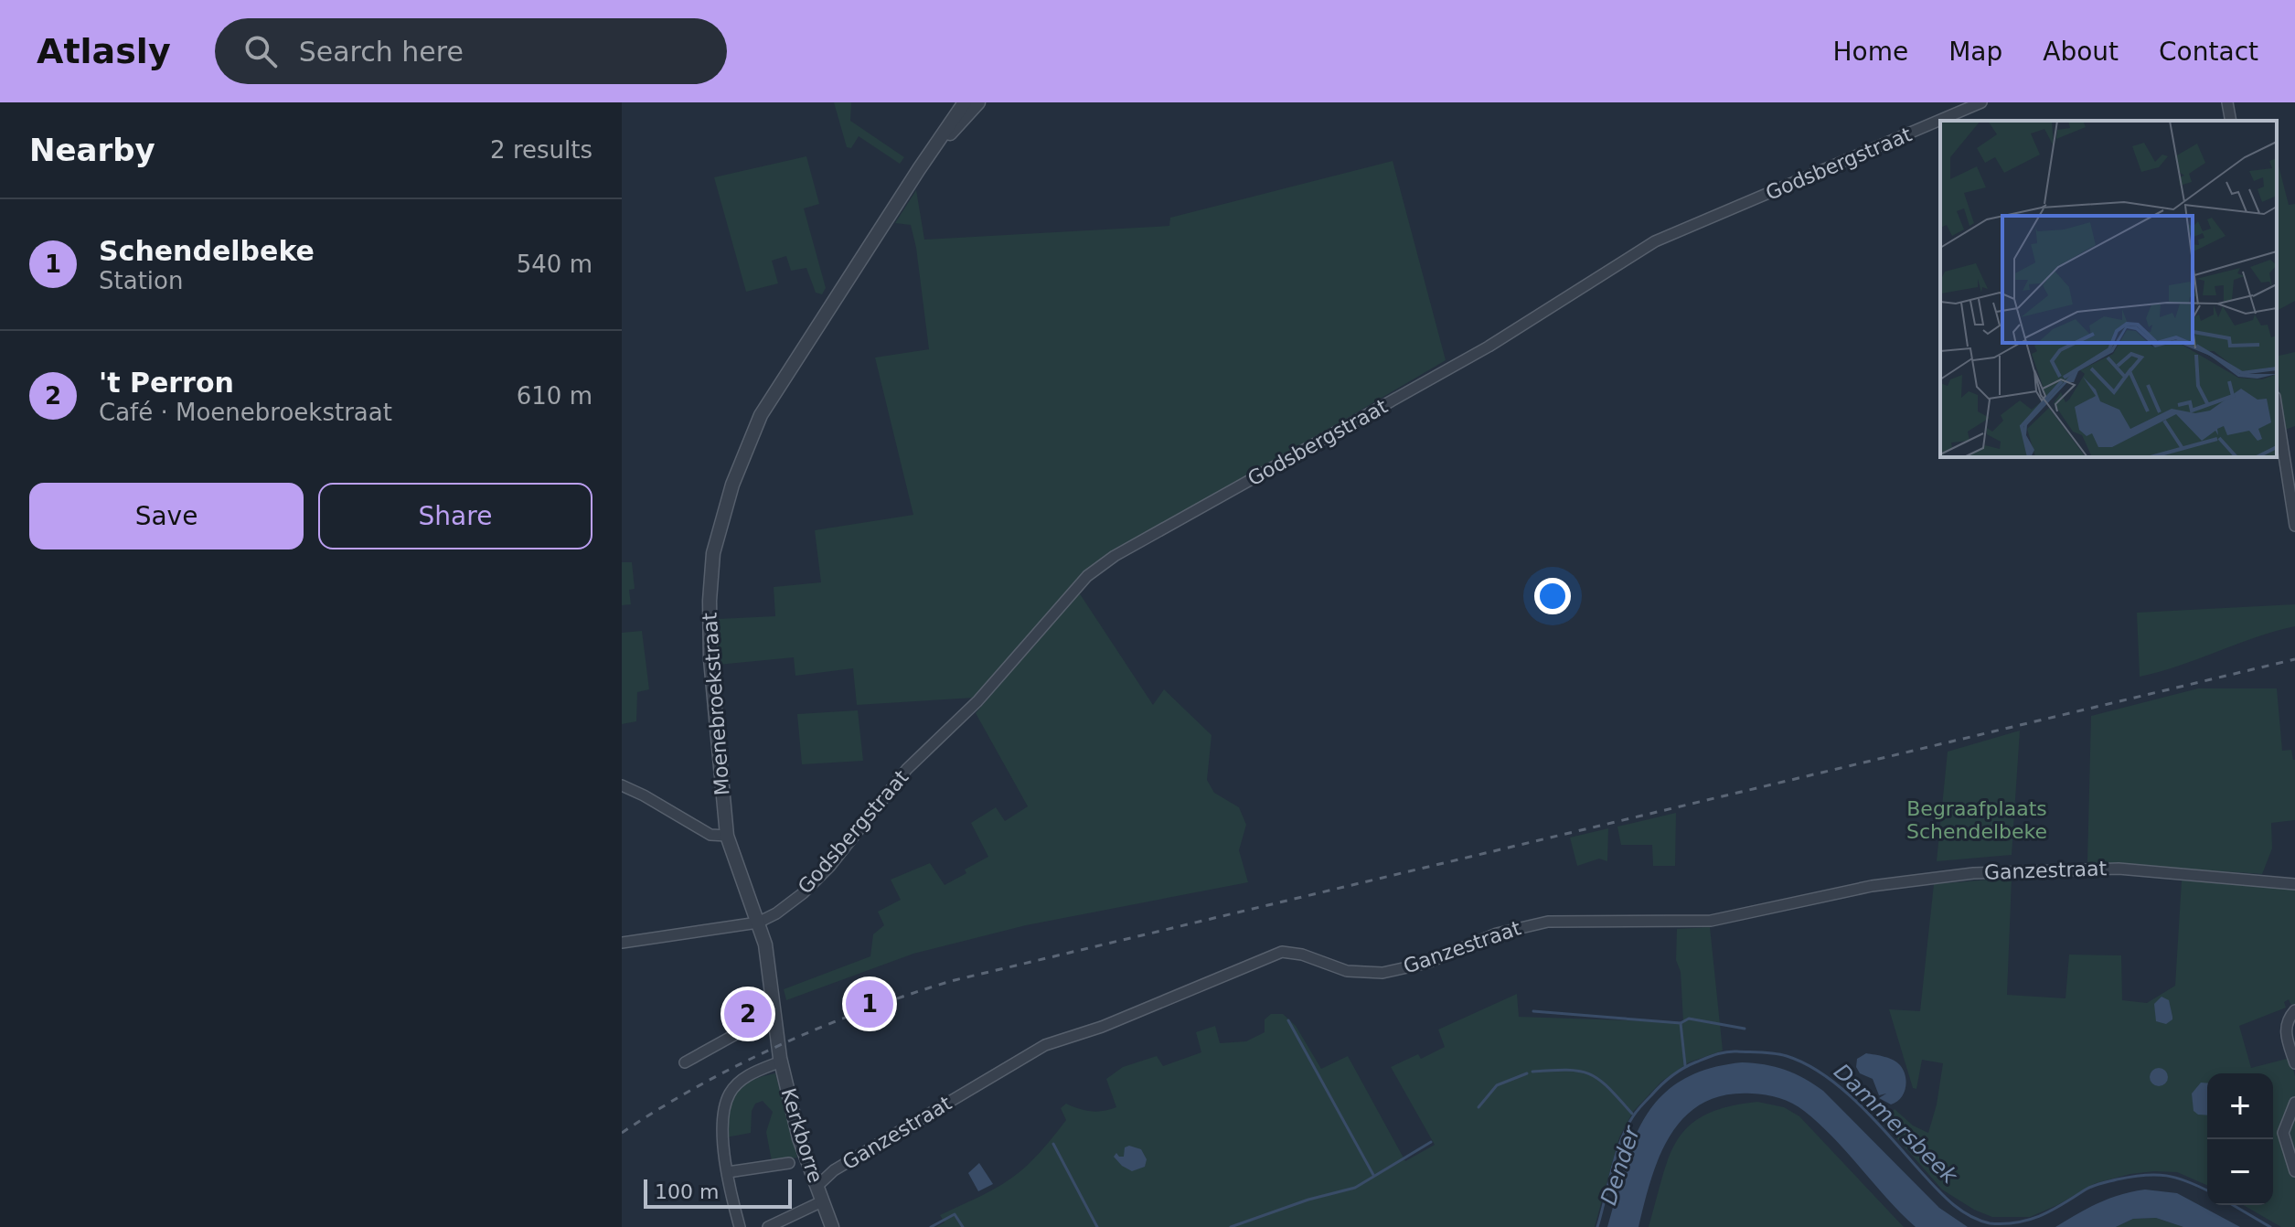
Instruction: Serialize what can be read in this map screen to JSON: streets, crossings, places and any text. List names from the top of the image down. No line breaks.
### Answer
{"streets":{"street":["Godsbergstraat","Moenebroekstraat","Ganzestraat","Kerkborre"]},"crossings":[["Godsbergstraat","Moenebroekstraat"],["Moenebroekstraat","Kerkborre"],["Ganzestraat","Kerkborre"]],"water":["Dammersbeek","Dender"],"parks":["Begraafplaats Schendelbeke"],"scale_bar":"100 m","page":{"header":"Atlasly","search":"Search here","nav":["Home","Map","About","Contact"],"heading":["Nearby","2 results"],"list":[{"mark":"1","name":"Schendelbeke","note":"Station","value":"540 m"},{"mark":"2","name":"'t Perron","note":"Café · Moenebroekstraat","value":"610 m"}],"buttons":["Save","Share"],"pins":["1","2"],"map_buttons":["+","−"],"scale":"100 m"}}
